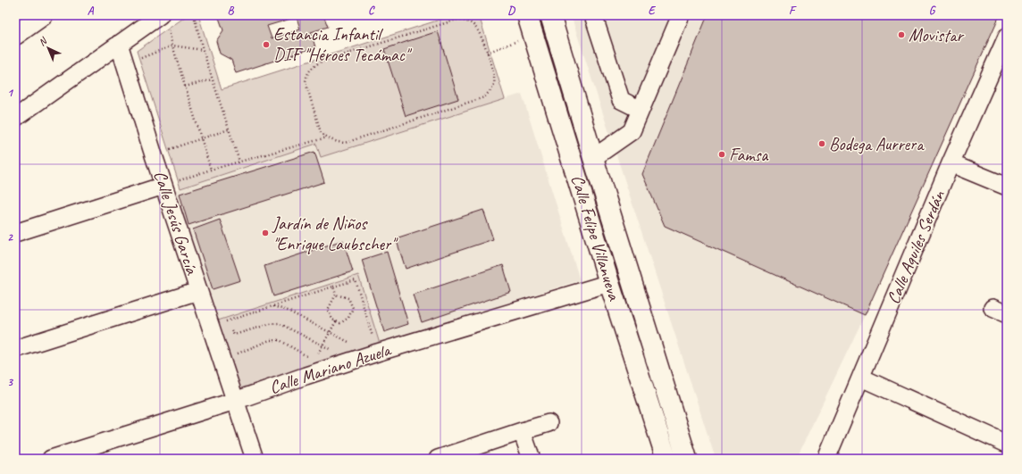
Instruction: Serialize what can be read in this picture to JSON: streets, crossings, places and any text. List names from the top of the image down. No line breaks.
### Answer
{"streets":{"main road":["Calle Felipe Villanueva"],"street":["Calle Jesús García","Calle Aquiles Serdán","Calle Mariano Azuela"]},"crossings":[["Calle Jesús García","Calle Mariano Azuela"],["Calle Felipe Villanueva","Calle Mariano Azuela"]],"places":["Movistar","Estancia Infantil DIF \"Héroes Tecámac\"","Bodega Aurrera","Famsa","Jardín de Niños \"Enrique Laubscher\""],"north":"top left","grid":{"columns":["A","B","C","D","E","F","G"],"rows":["1","2","3"]}}
